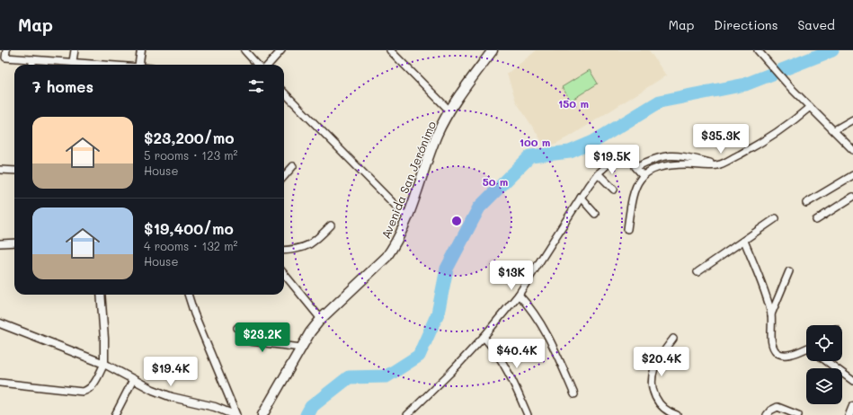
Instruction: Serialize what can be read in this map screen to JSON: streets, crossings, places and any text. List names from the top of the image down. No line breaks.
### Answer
{"streets":{"main road":["Avenida San Jerónimo"]},"page":{"header":"Map","nav":["Map","Directions","Saved"],"heading":"7 homes","list":[{"name":"$23,200/mo","note":"5 rooms · 123 m² · House"},{"name":"$19,400/mo","note":"4 rooms · 132 m² · House"}],"price":["$35.3K","$19.5K","$13K","$23.2K","$40.4K","$20.4K","$19.4K"]},"rings":["150 m","100 m","50 m"]}
